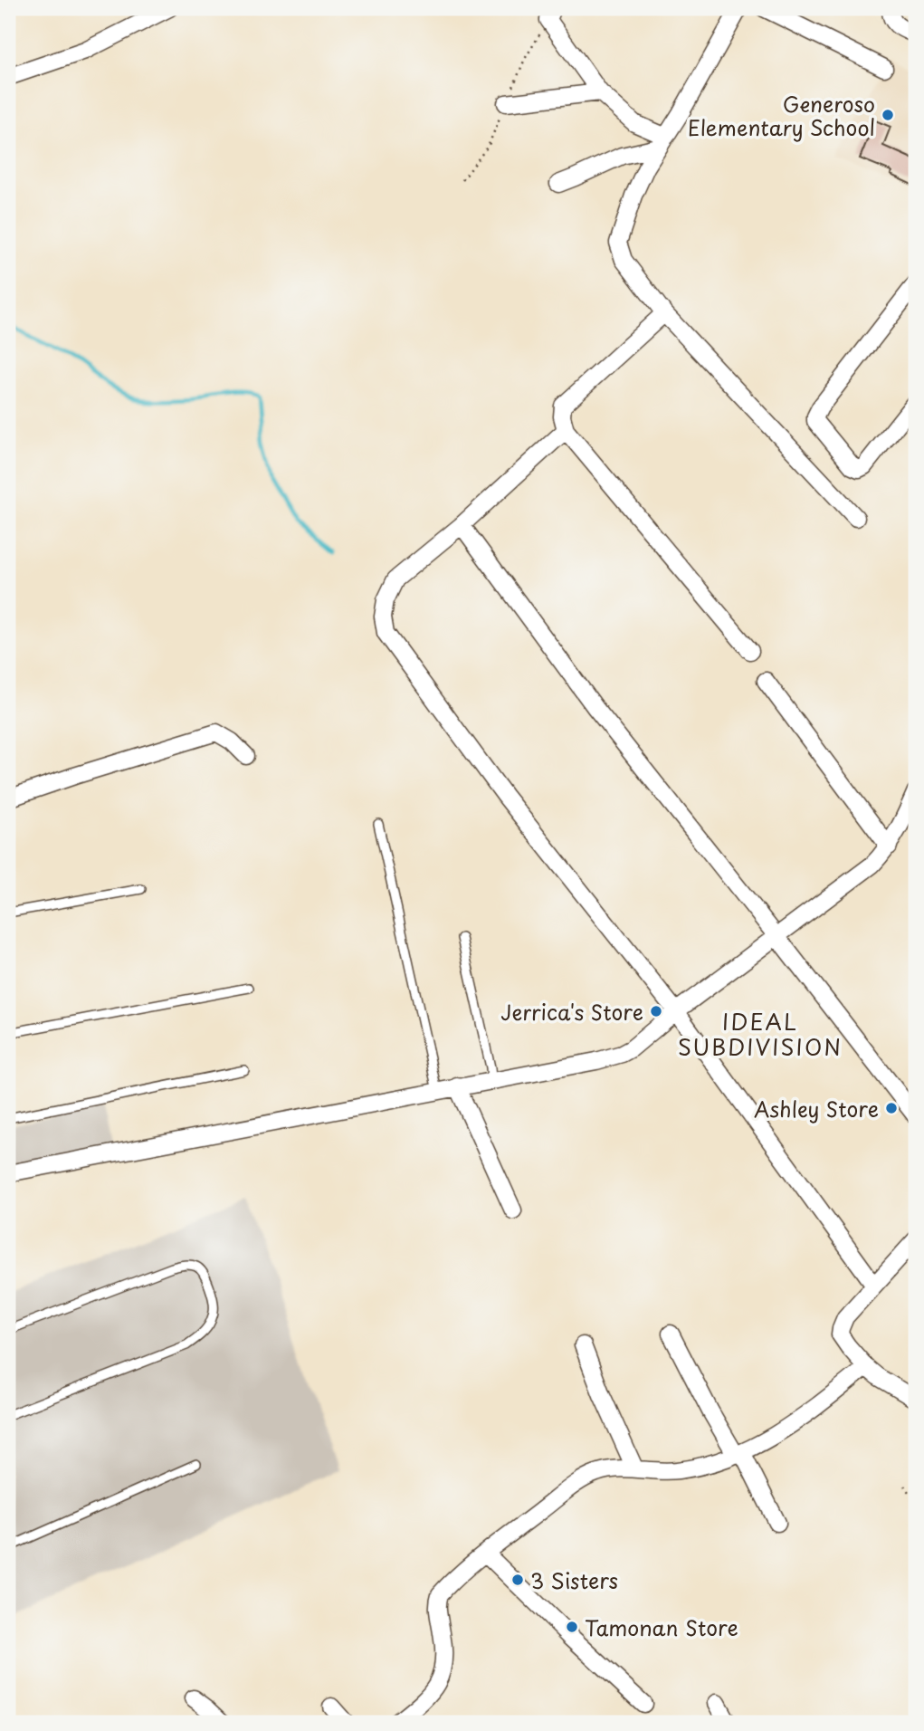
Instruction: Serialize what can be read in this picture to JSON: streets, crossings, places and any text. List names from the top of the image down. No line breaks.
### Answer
{"districts":["IDEAL SUBDIVISION"],"places":["Generoso Elementary School","Jerrica's Store","Ashley Store","3 Sisters","Tamonan Store"]}
